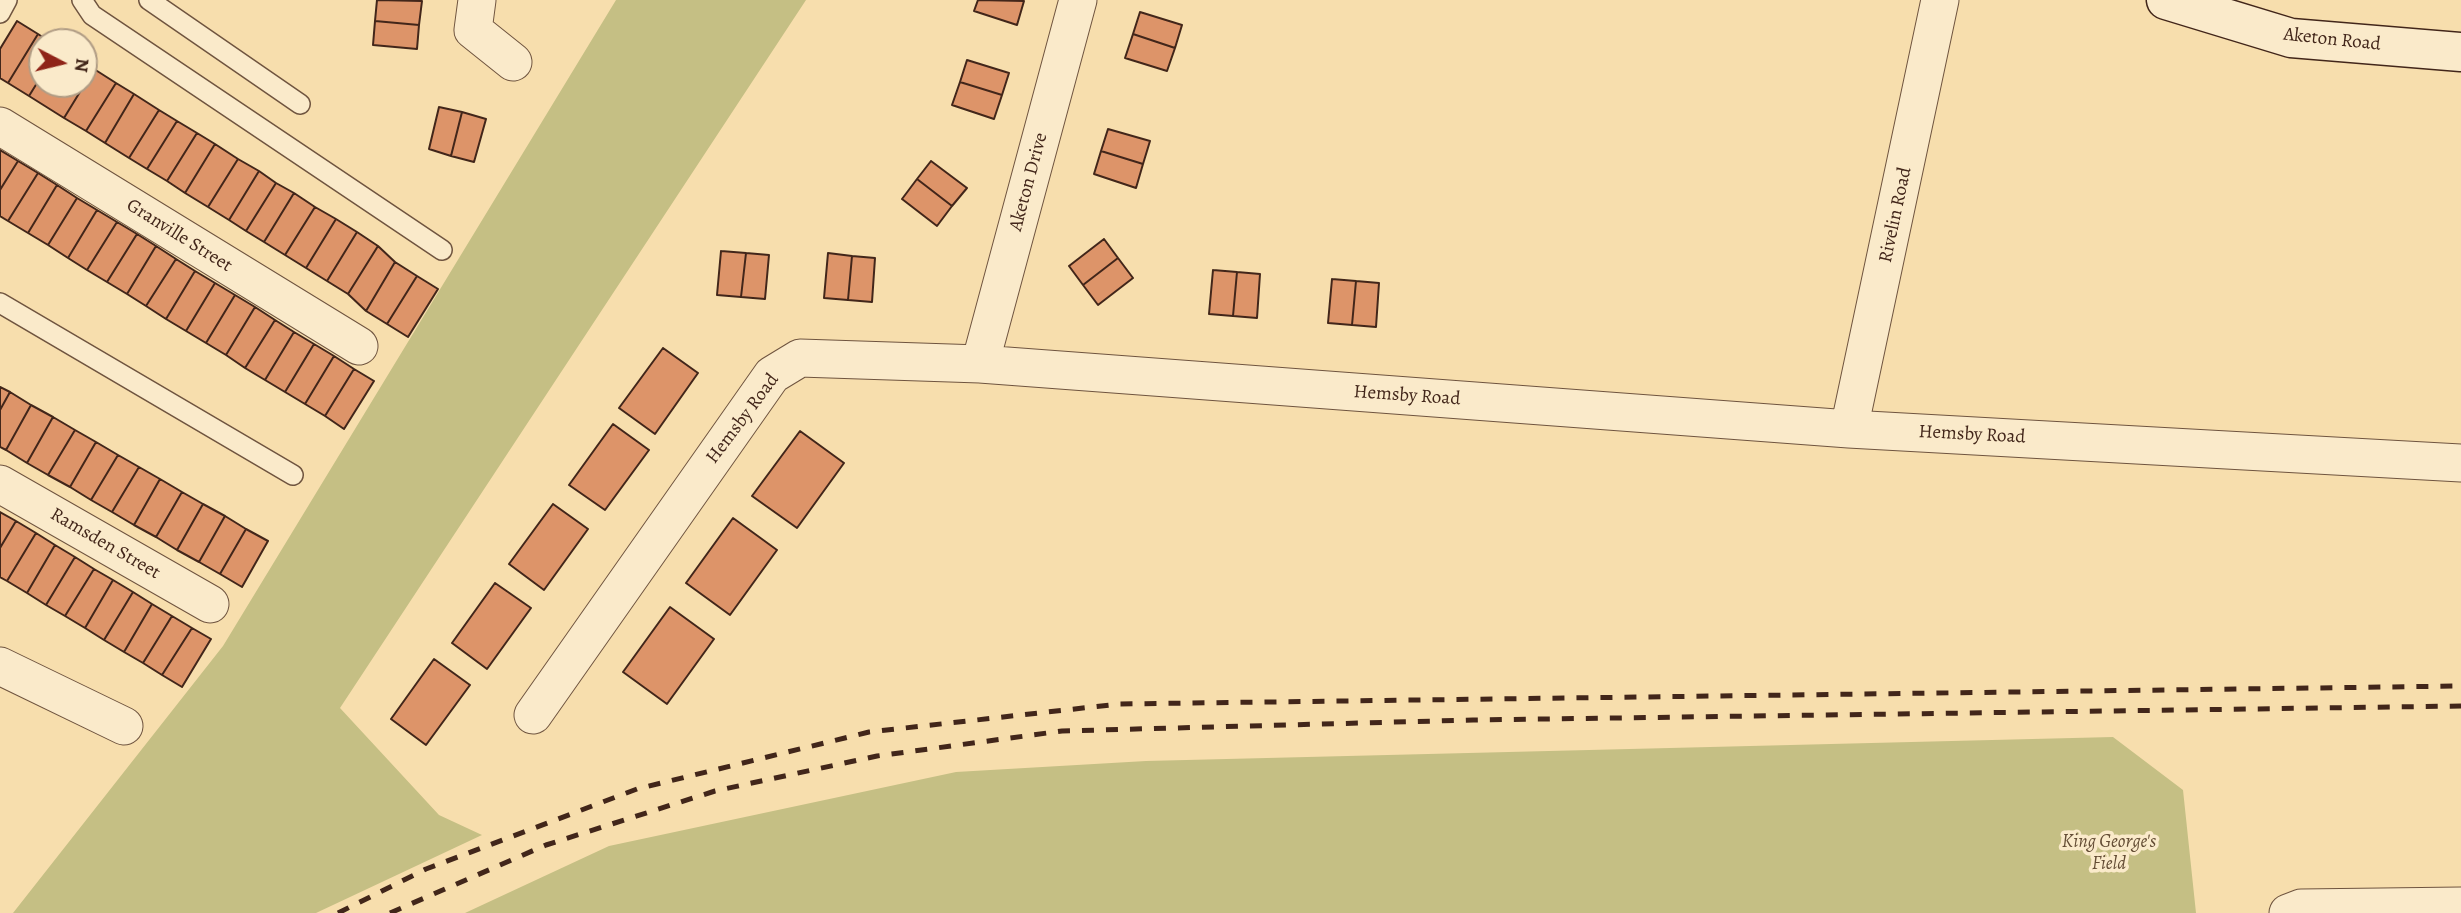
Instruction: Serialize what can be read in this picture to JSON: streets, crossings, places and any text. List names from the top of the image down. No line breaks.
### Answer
{"streets":{"main road":["Aketon Road"],"street":["Aketon Drive","Rivelin Road","Granville Street","Hemsby Road","Ramsden Street"]},"crossings":[["Aketon Drive","Hemsby Road"],["Rivelin Road","Hemsby Road"]],"parks":["King George's Field"],"north":"right"}
